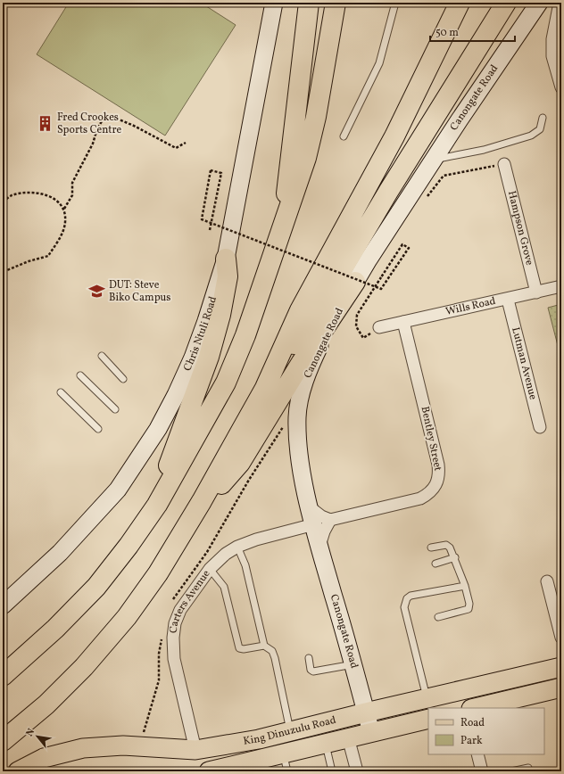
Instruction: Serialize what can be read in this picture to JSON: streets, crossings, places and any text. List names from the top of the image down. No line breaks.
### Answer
{"streets":{"main road":["King Dinuzulu Road"],"street":["Canongate Road","Hampson Grove","Wills Road","Chris Ntuli Road","Lutman Avenue","Bentley Street","Carters Avenue"]},"crossings":[["Canongate Road","Bentley Street"],["Canongate Road","Carters Avenue"],["Canongate Road","King Dinuzulu Road"],["Hampson Grove","Wills Road"],["Wills Road","Lutman Avenue"],["Wills Road","Bentley Street"],["Bentley Street","Carters Avenue"],["Carters Avenue","King Dinuzulu Road"]],"places":{"building":["Fred Crookes Sports Centre"],"school or university":["DUT: Steve Biko Campus"]},"legend":["Road","Park"],"scale_bar":"50 m","north":"top left"}
